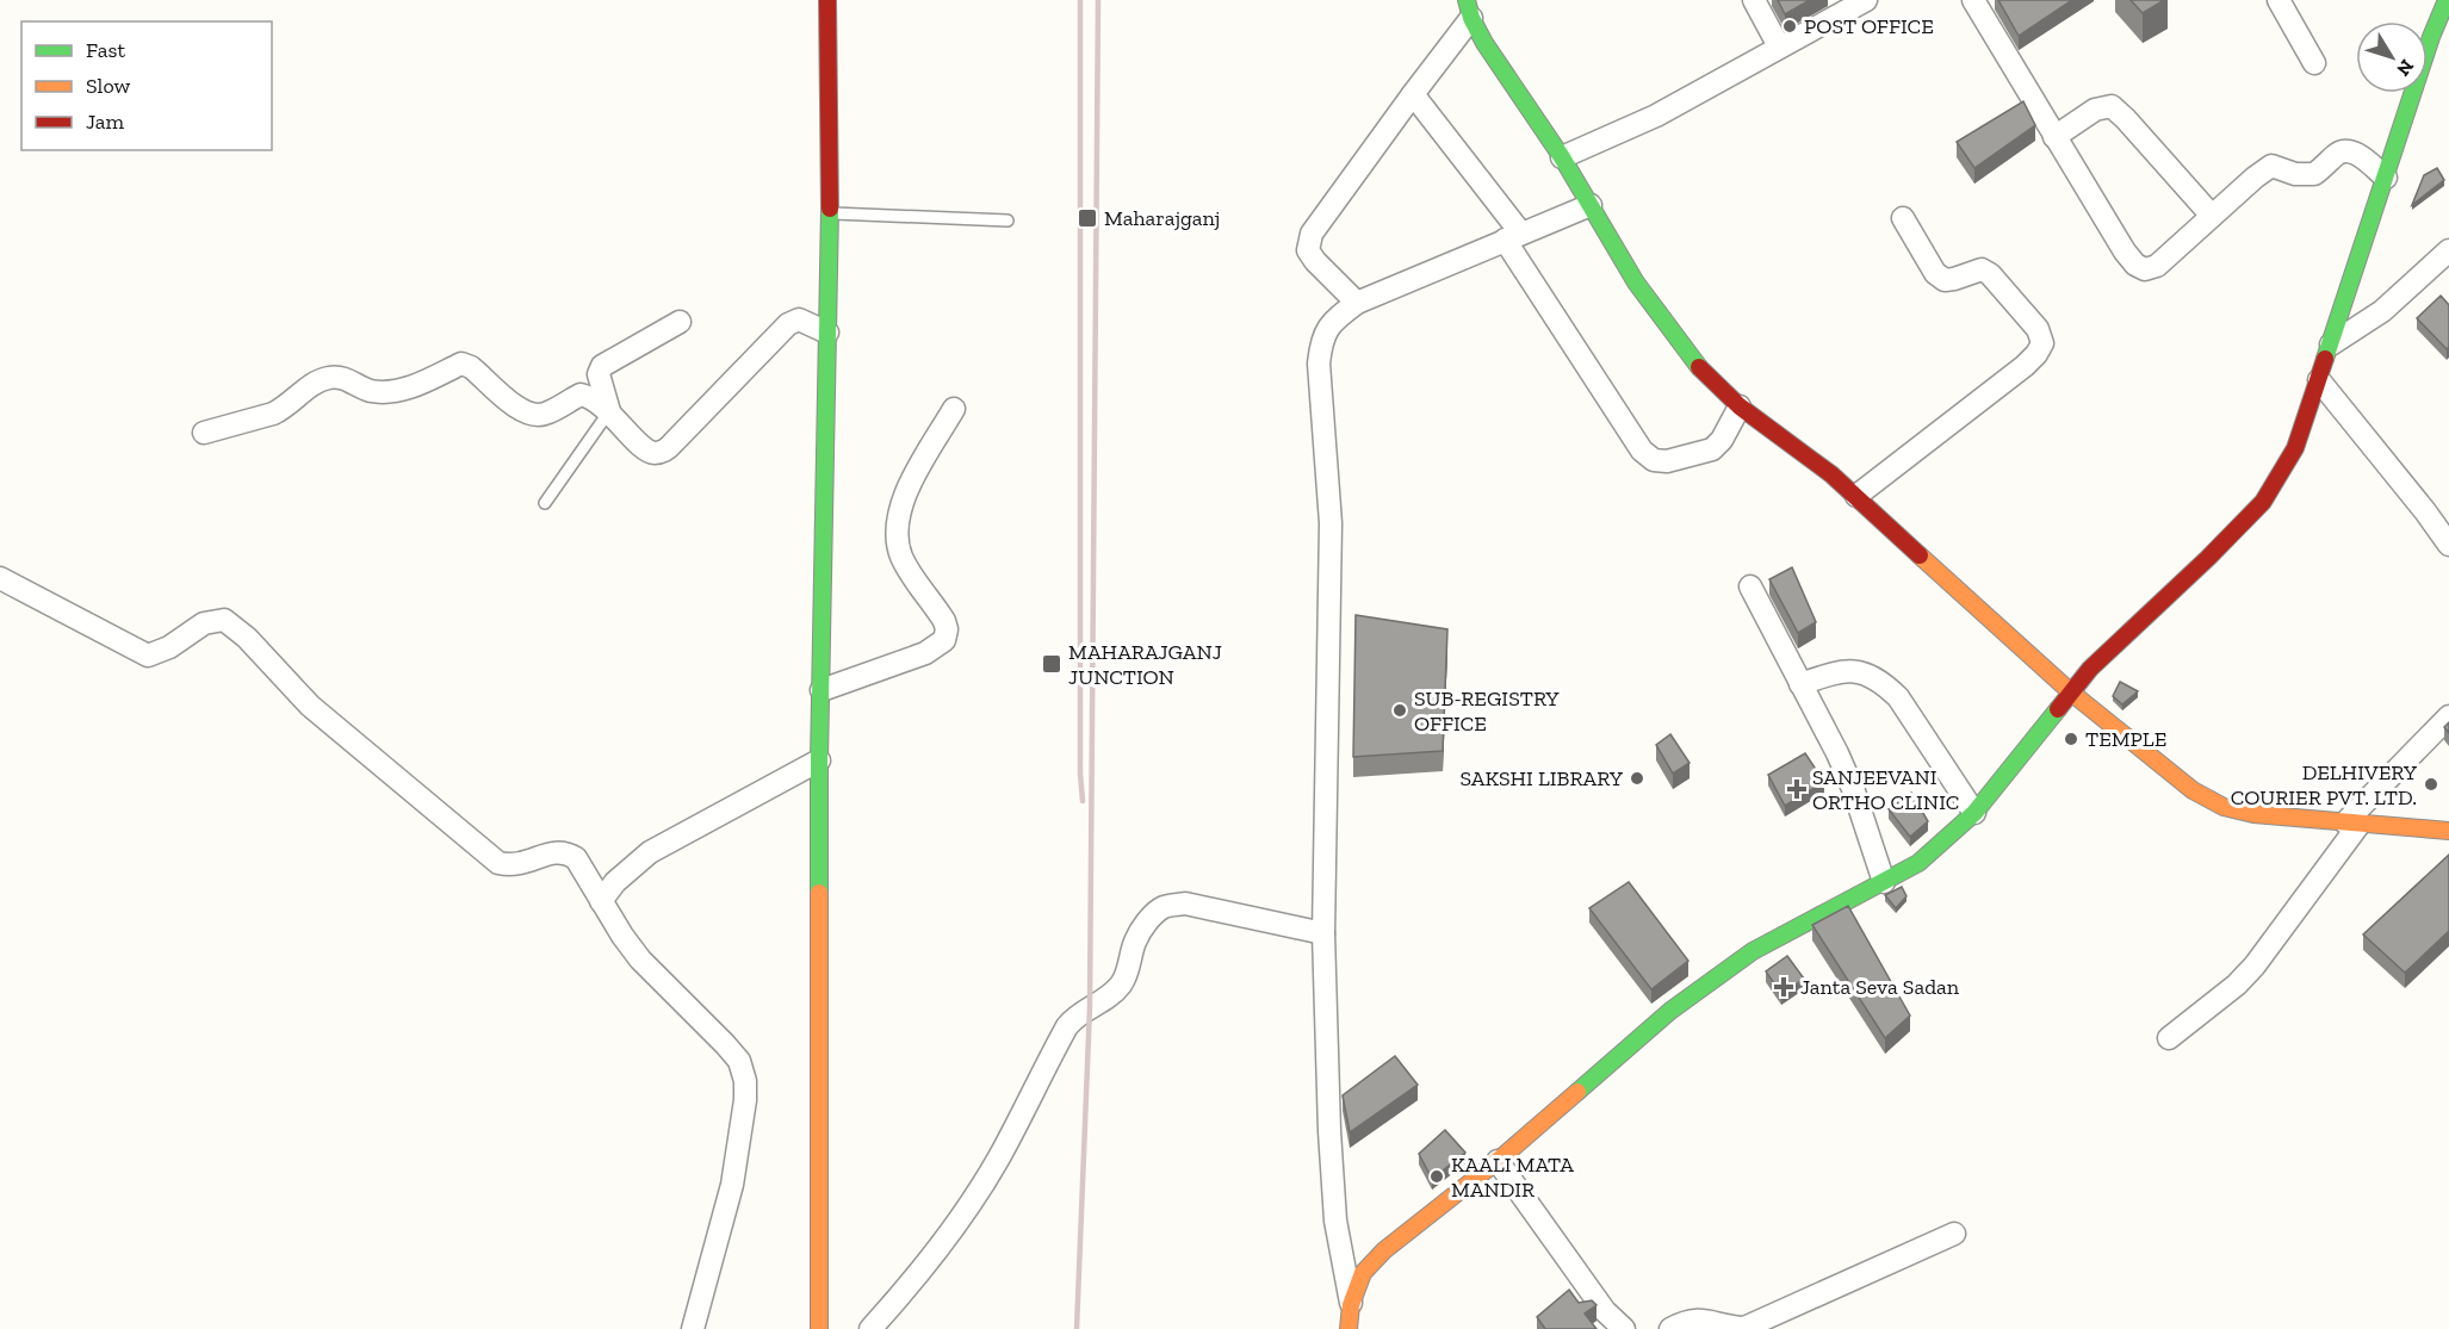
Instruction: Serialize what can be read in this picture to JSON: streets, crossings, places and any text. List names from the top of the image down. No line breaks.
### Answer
{"places":{"other":["POST OFFICE","SUB-REGISTRY OFFICE","TEMPLE","SAKSHI LIBRARY","DELHIVERY COURIER PVT. LTD.","KAALI MATA MANDIR"],"transit":["Maharajganj","MAHARAJGANJ JUNCTION"],"health":["SANJEEVANI ORTHO CLINIC","Janta Seva Sadan"]},"legend":["Fast","Slow","Jam"],"north":"bottom right"}
